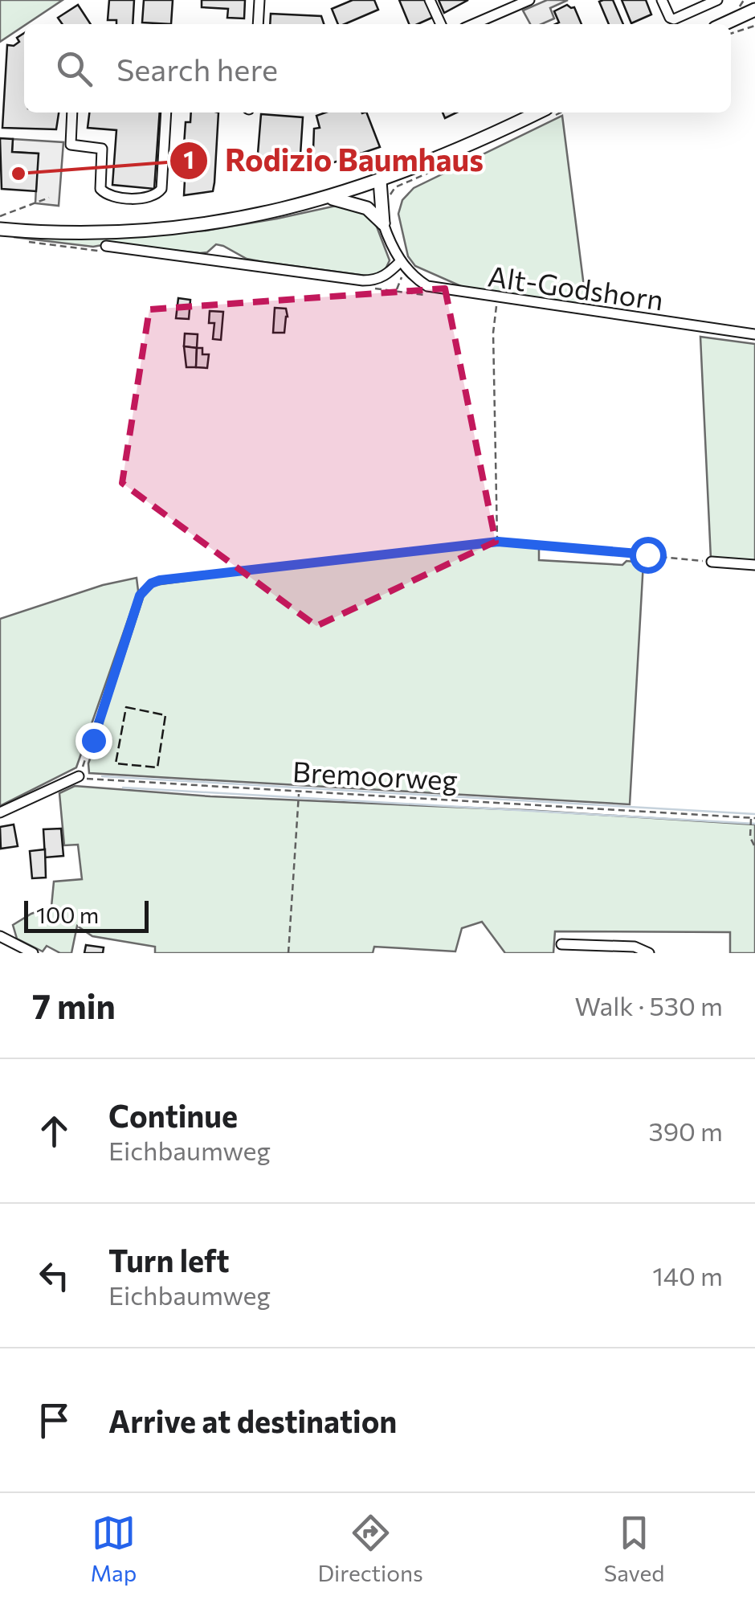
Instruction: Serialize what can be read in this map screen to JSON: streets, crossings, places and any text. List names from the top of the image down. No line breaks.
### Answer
{"streets":{"street":["Alt-Godshorn"],"path":["Bremoorweg"]},"places":["Rodizio Baumhaus"],"scale_bar":"100 m","page":{"search":"Search here","scale":"100 m","heading":["7 min","Walk · 530 m"],"list":[["Continue","Eichbaumweg","390 m"],["Turn left","Eichbaumweg","140 m"],"Arrive at destination"],"nav":["Map","Directions","Saved"]}}
